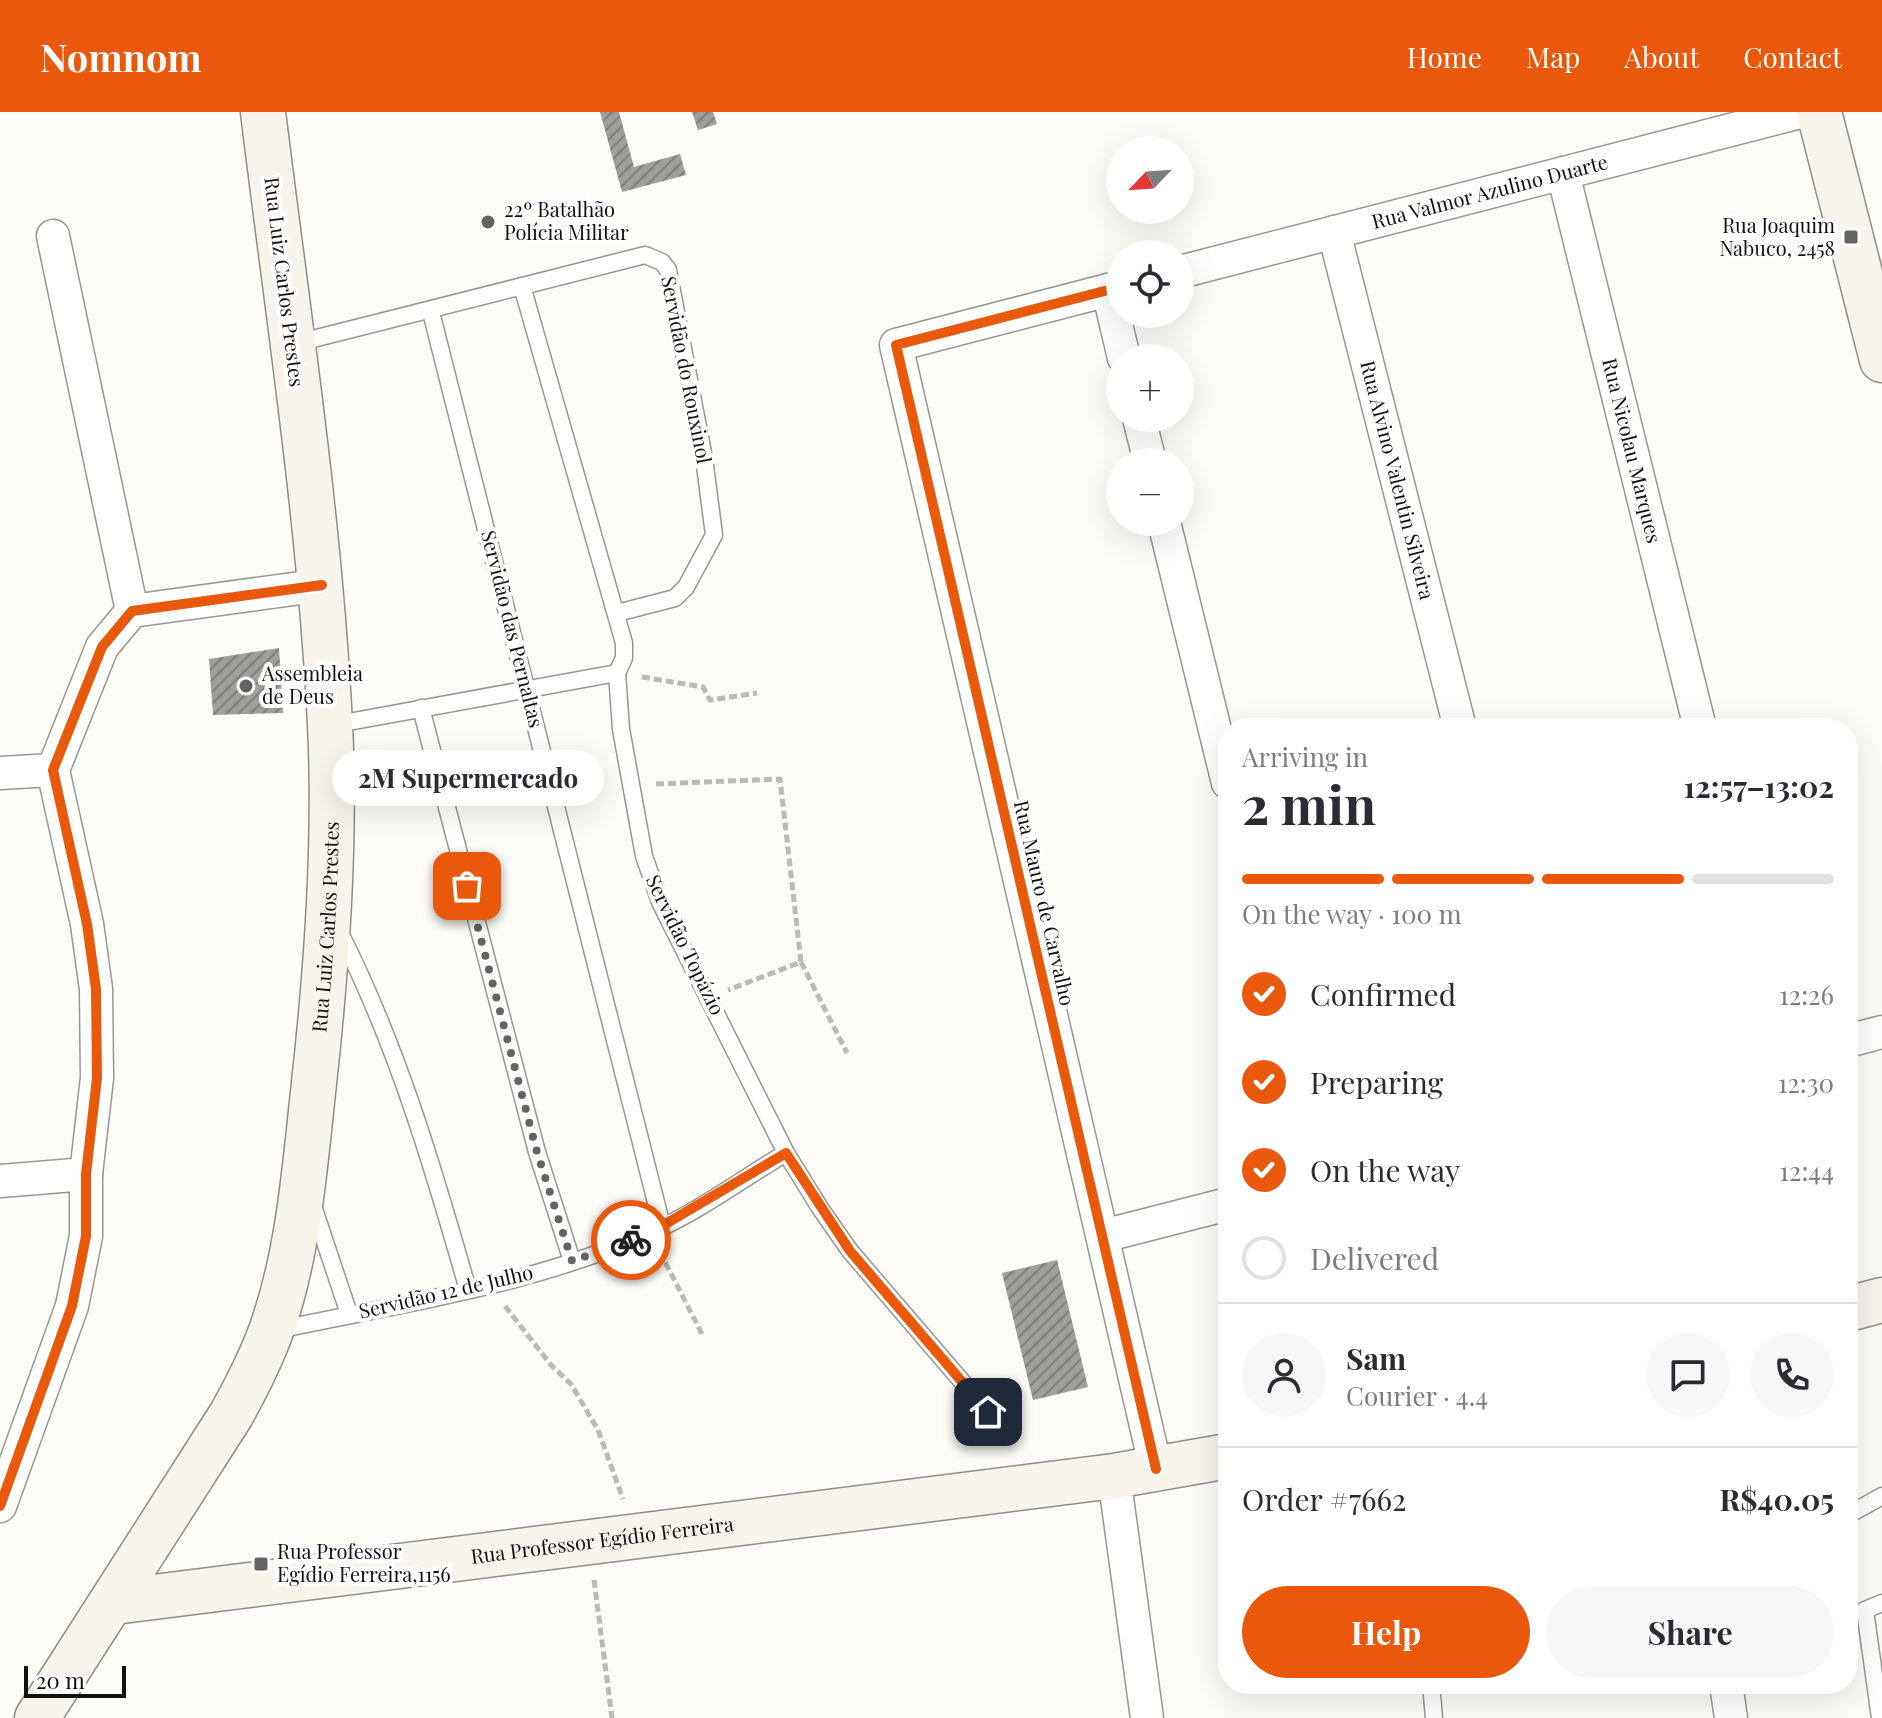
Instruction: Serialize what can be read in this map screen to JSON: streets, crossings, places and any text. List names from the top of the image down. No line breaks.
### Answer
{"streets":{"main road":["Rua Luiz Carlos Prestes","Rua Professor Egídio Ferreira"],"street":["Rua Valmor Azulino Duarte","Rua Nicolau Marques","Rua Alvino Valentin Silveira","Rua Mauro de Carvalho"],"lane":["Servidão do Rouxinol","Servidão das Pernaltas","Servidão Topázio","Servidão 12 de Julho"]},"crossings":[["Rua Valmor Azulino Duarte","Rua Nicolau Marques"],["Rua Valmor Azulino Duarte","Rua Alvino Valentin Silveira"],["Rua Luiz Carlos Prestes","Servidão do Rouxinol"],["Rua Luiz Carlos Prestes","Servidão 12 de Julho"],["Rua Luiz Carlos Prestes","Rua Professor Egídio Ferreira"],["Servidão do Rouxinol","Servidão das Pernaltas"],["Servidão do Rouxinol","Servidão Topázio"],["Servidão das Pernaltas","Servidão 12 de Julho"],["Rua Mauro de Carvalho","Rua Professor Egídio Ferreira"],["Servidão Topázio","Servidão 12 de Julho"]],"places":{"other":["22º Batalhão Polícia Militar","Assembleia de Deus","2M Supermercado"],"transit":["Rua Joaquim Nabuco, 2458","Rua Professor Egídio Ferreira,1156"]},"scale_bar":"20 m","north":"bottom left","page":{"header":"Nomnom","nav":["Home","Map","About","Contact"],"map_buttons":["+","−"],"heading":["2 min","Arriving in","12:57–13:02"],"panel":["Sam","Courier · 4.4","Order #7662","R$40.05"],"bubble":"2M Supermercado","bar":"On the way · 100 m","list":[["Confirmed","12:26"],["Preparing","12:30"],["On the way","12:44"],"Delivered"],"buttons":["Help","Share"],"scale":"20 m"}}
